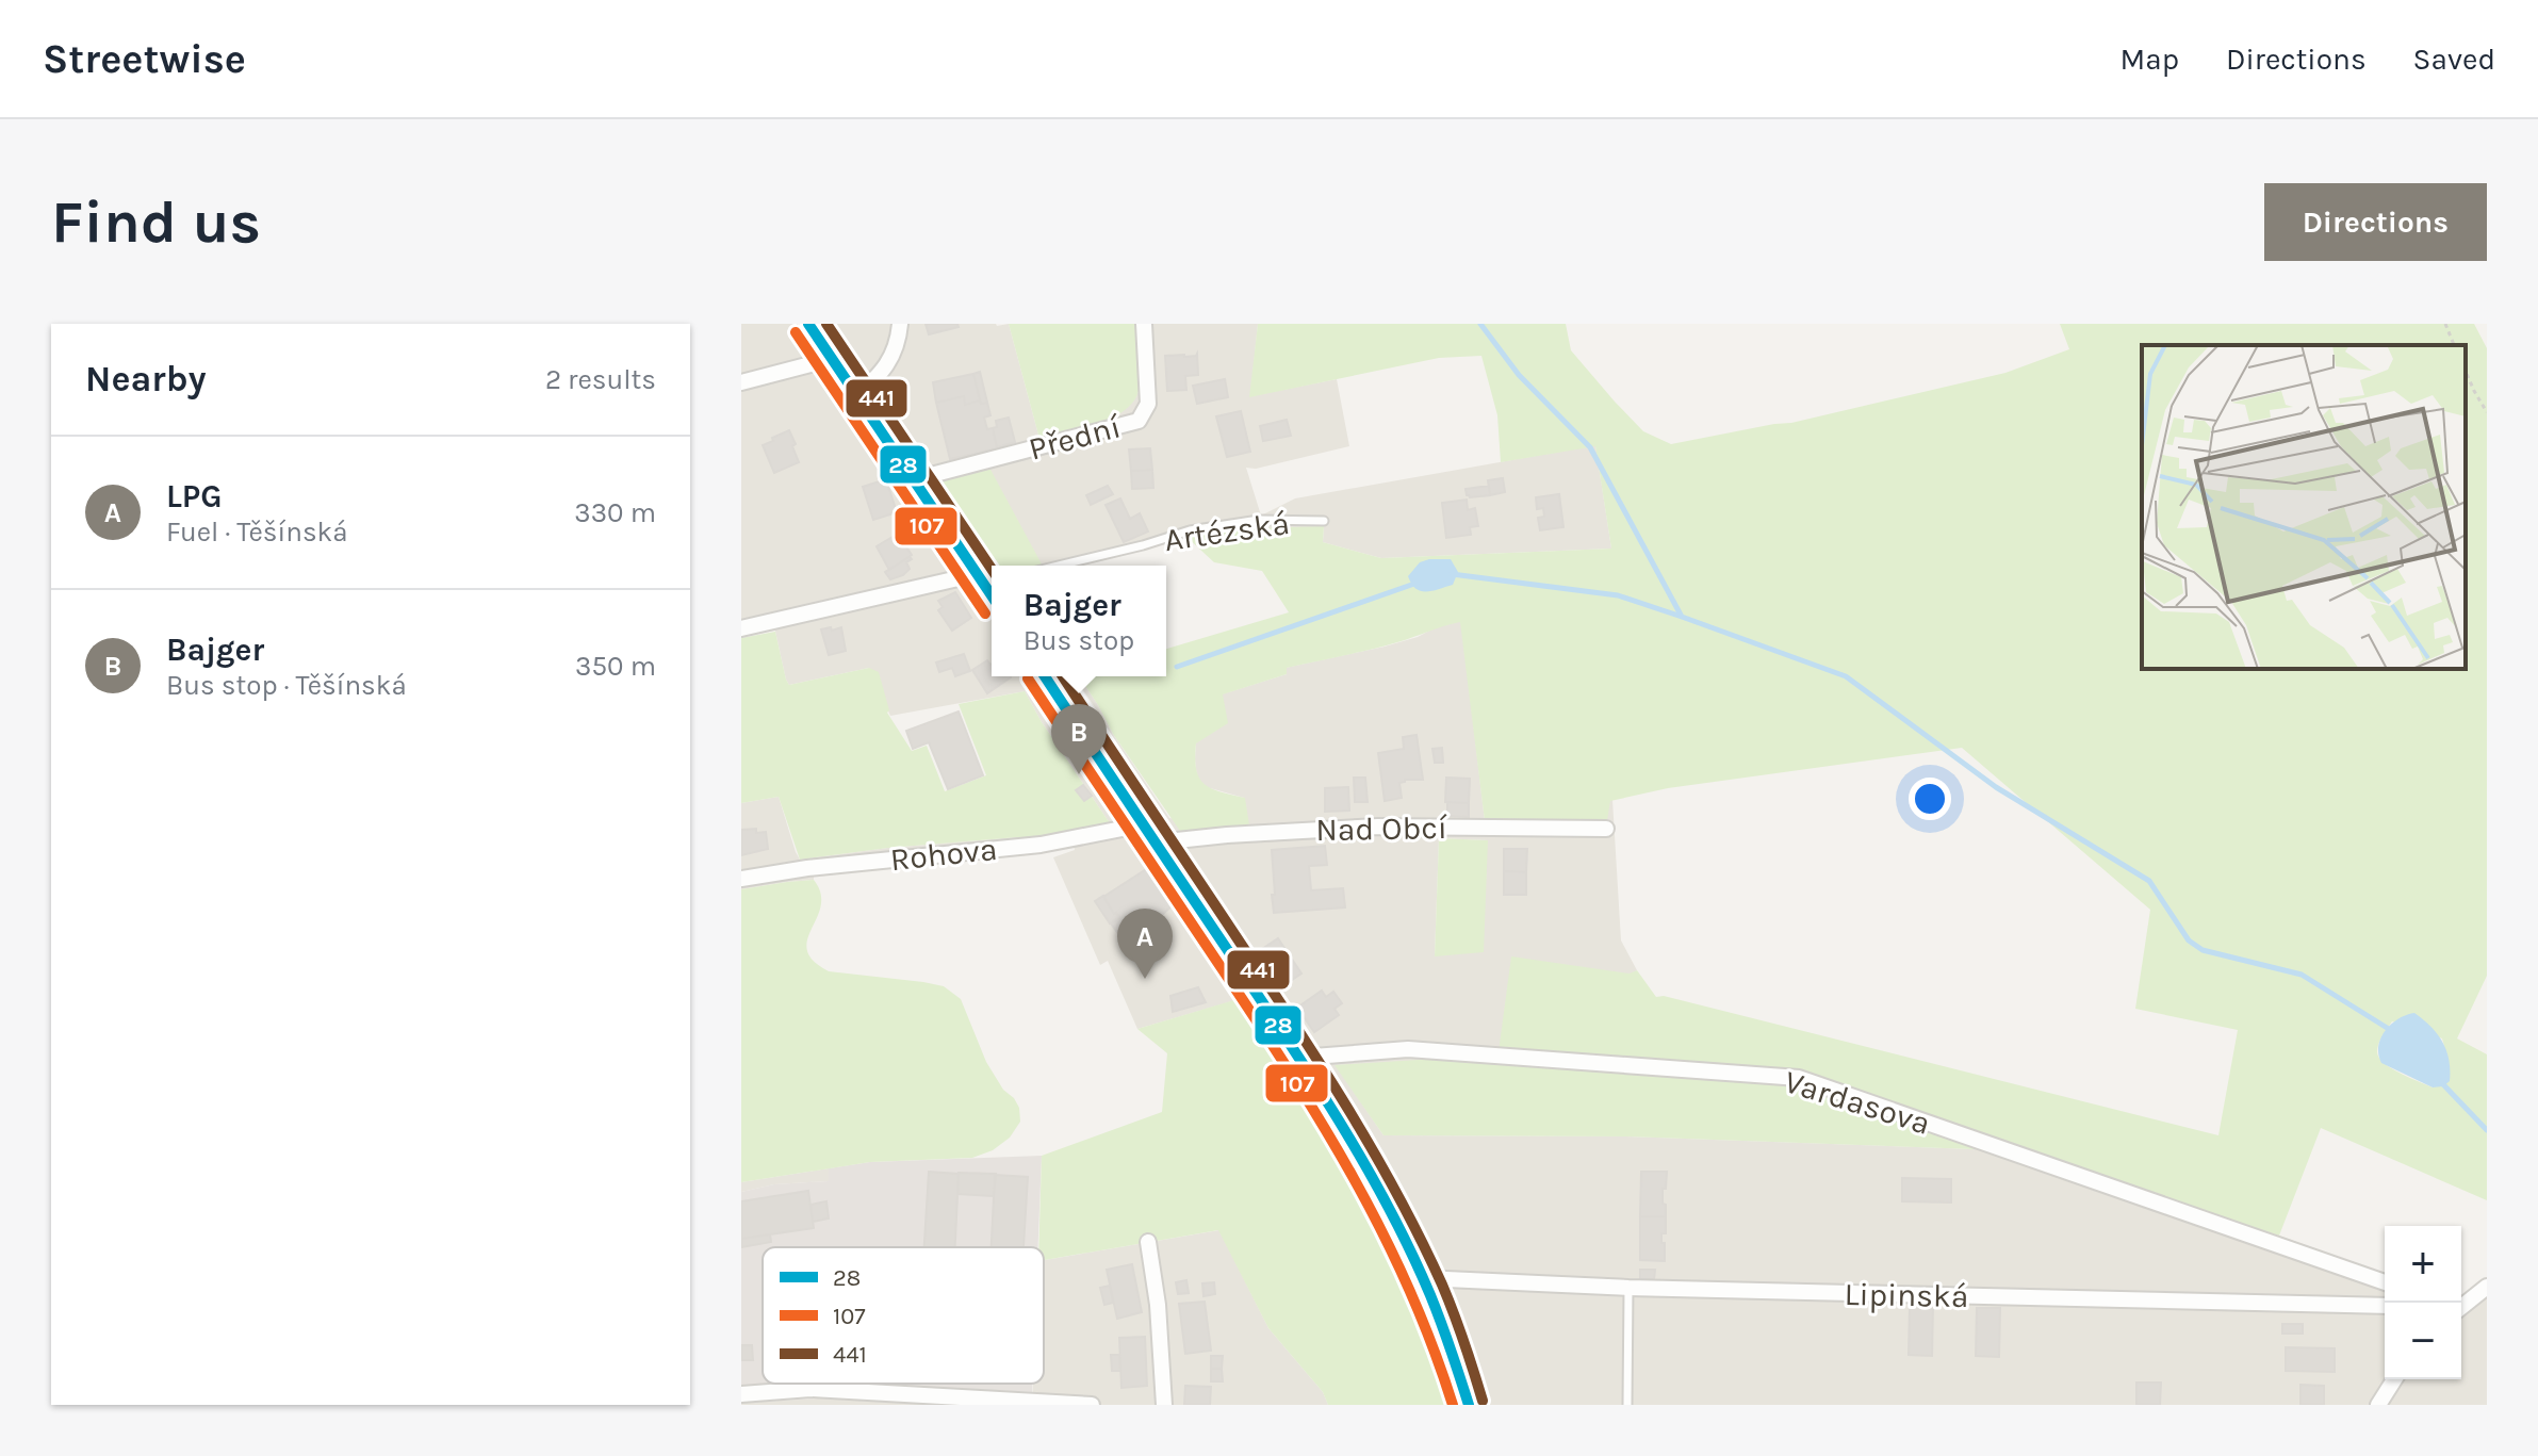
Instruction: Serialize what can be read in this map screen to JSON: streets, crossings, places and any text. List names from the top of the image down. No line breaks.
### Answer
{"streets":{"street":["Přední","Nad Obcí","Rohova","Vardasova","Lipinská"],"lane":["Artézská"]},"crossings":[["Nad Obcí","Rohova"]],"lines":["transit line 28","transit line 441","transit line 107"],"legend":["28","107","441"],"page":{"header":"Streetwise","nav":["Map","Directions","Saved"],"buttons":"Directions","title":"Find us","heading":["Nearby","2 results"],"list":[{"mark":"A","name":"LPG","note":"Fuel · Těšínská","value":"330 m"},{"mark":"B","name":"Bajger","note":"Bus stop · Těšínská","value":"350 m"}],"popup":["Bajger","Bus stop"],"pins":["B","A"],"map_buttons":["+","−"]}}
